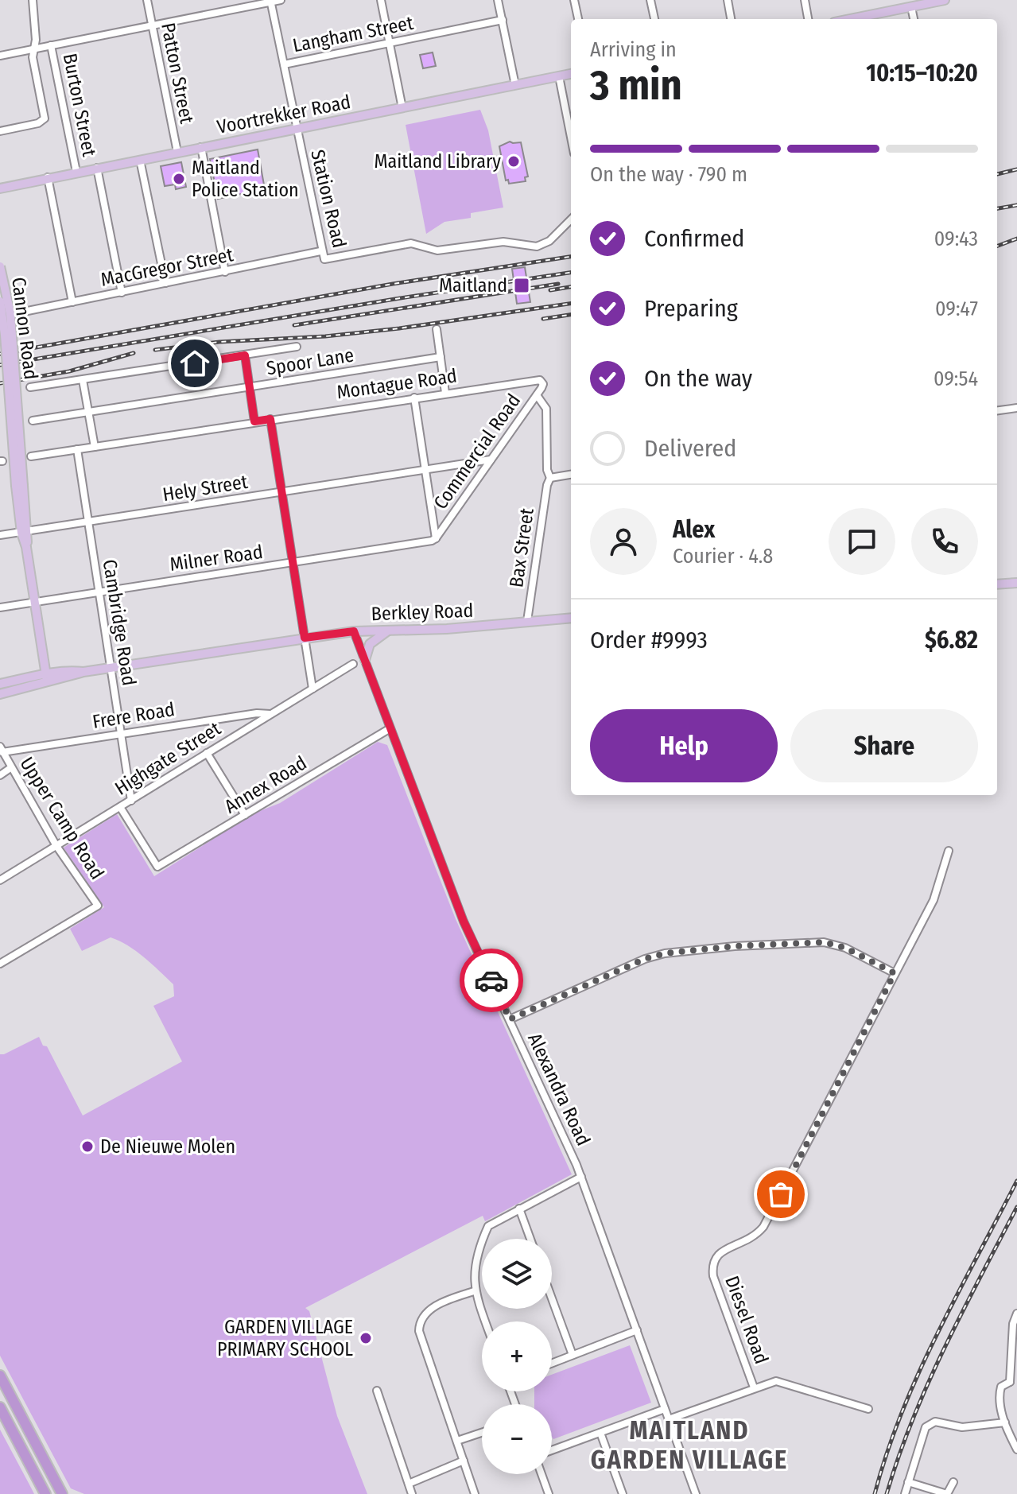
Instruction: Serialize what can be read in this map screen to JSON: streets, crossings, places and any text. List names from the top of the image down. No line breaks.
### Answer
{"streets":{"main road":["Voortrekker Road","Cannon Road","Berkley Road"],"street":["Langham Street","Patton Street","Burton Street","Station Road","MacGregor Street","Spoor Lane","Montague Road","Commercial Road","Hely Street","Bax Street","Milner Road","Cambridge Road","Frere Road","Highgate Street","Annex Road","Upper Camp Road","Alexandra Road","Diesel Road"]},"crossings":[["Langham Street","Station Road"],["Patton Street","Voortrekker Road"],["Burton Street","Voortrekker Road"],["Voortrekker Road","Station Road"],["Station Road","MacGregor Street"],["Cannon Road","Hely Street"],["Cannon Road","Milner Road"],["Cannon Road","Berkley Road"],["Montague Road","Commercial Road"],["Montague Road","Cambridge Road"],["Commercial Road","Hely Street"],["Commercial Road","Bax Street"],["Commercial Road","Milner Road"],["Hely Street","Cambridge Road"],["Bax Street","Berkley Road"],["Milner Road","Cambridge Road"],["Berkley Road","Cambridge Road"],["Berkley Road","Alexandra Road"],["Cambridge Road","Frere Road"],["Cambridge Road","Highgate Street"],["Frere Road","Highgate Street"],["Frere Road","Upper Camp Road"],["Highgate Street","Annex Road"],["Highgate Street","Upper Camp Road"],["Annex Road","Alexandra Road"]],"districts":["MAITLAND GARDEN VILLAGE"],"places":{"other":["Maitland Library","Maitland Police Station","De Nieuwe Molen","GARDEN VILLAGE PRIMARY SCHOOL"],"transit":["Maitland"]},"page":{"heading":["3 min","Arriving in","10:15–10:20"],"panel":["Alex","Courier · 4.8","Order #9993","$6.82"],"bar":"On the way · 790 m","list":[["Confirmed","09:43"],["Preparing","09:47"],["On the way","09:54"],"Delivered"],"buttons":["Help","Share"],"map_buttons":["+","−"]}}
